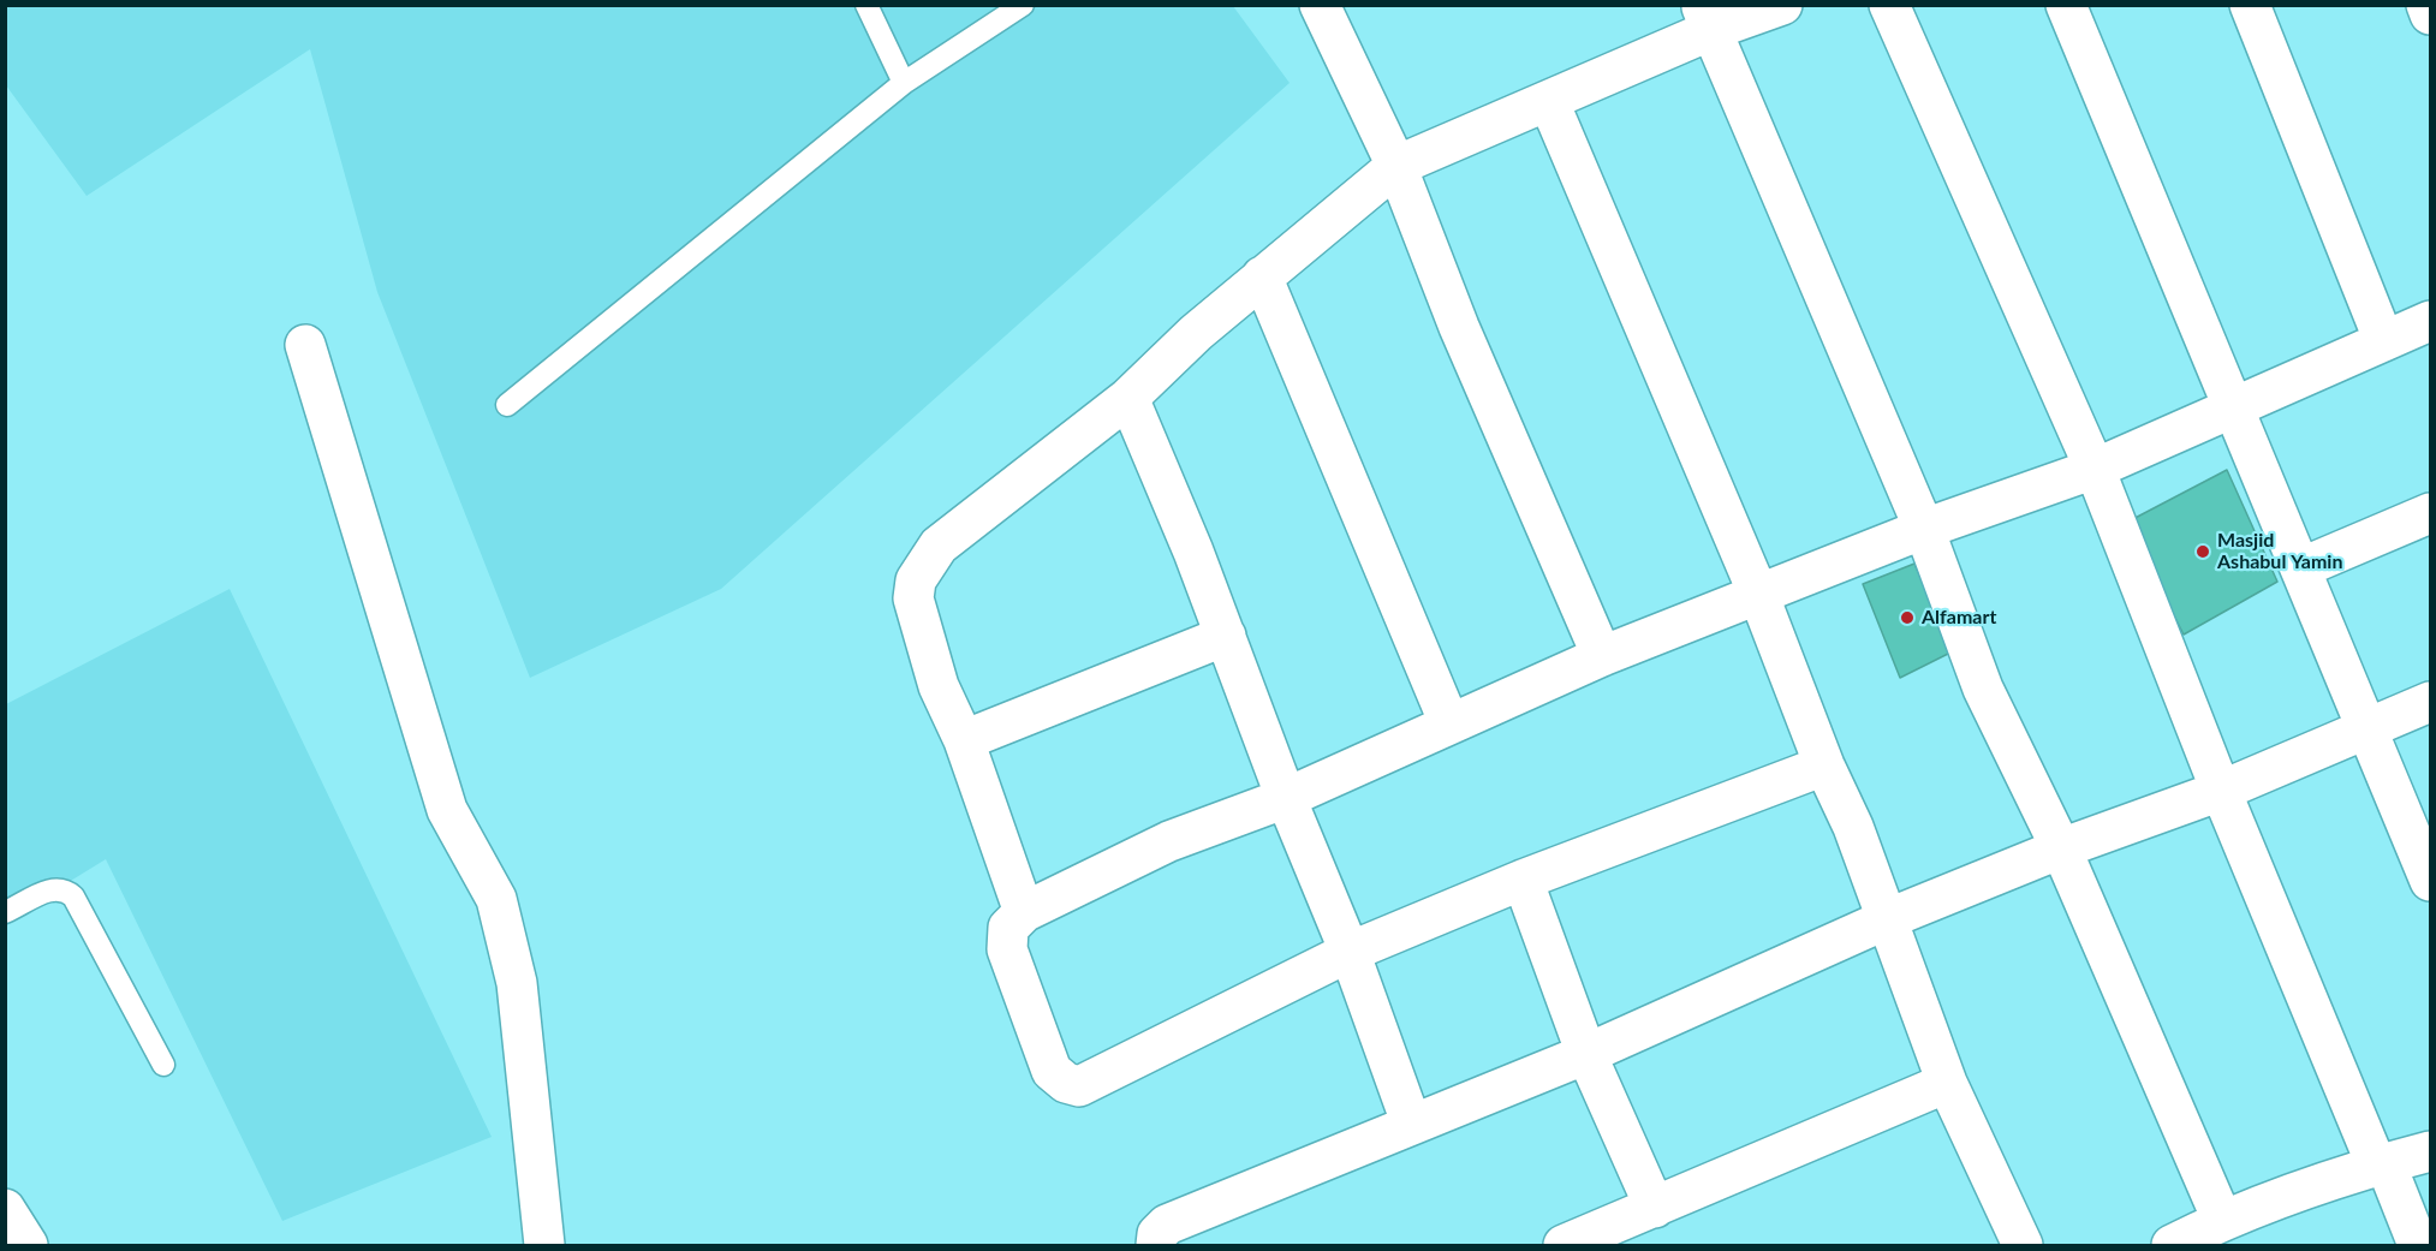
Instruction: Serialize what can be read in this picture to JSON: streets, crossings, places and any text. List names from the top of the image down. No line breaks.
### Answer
{"places":["Masjid Ashabul Yamin","Alfamart"]}
